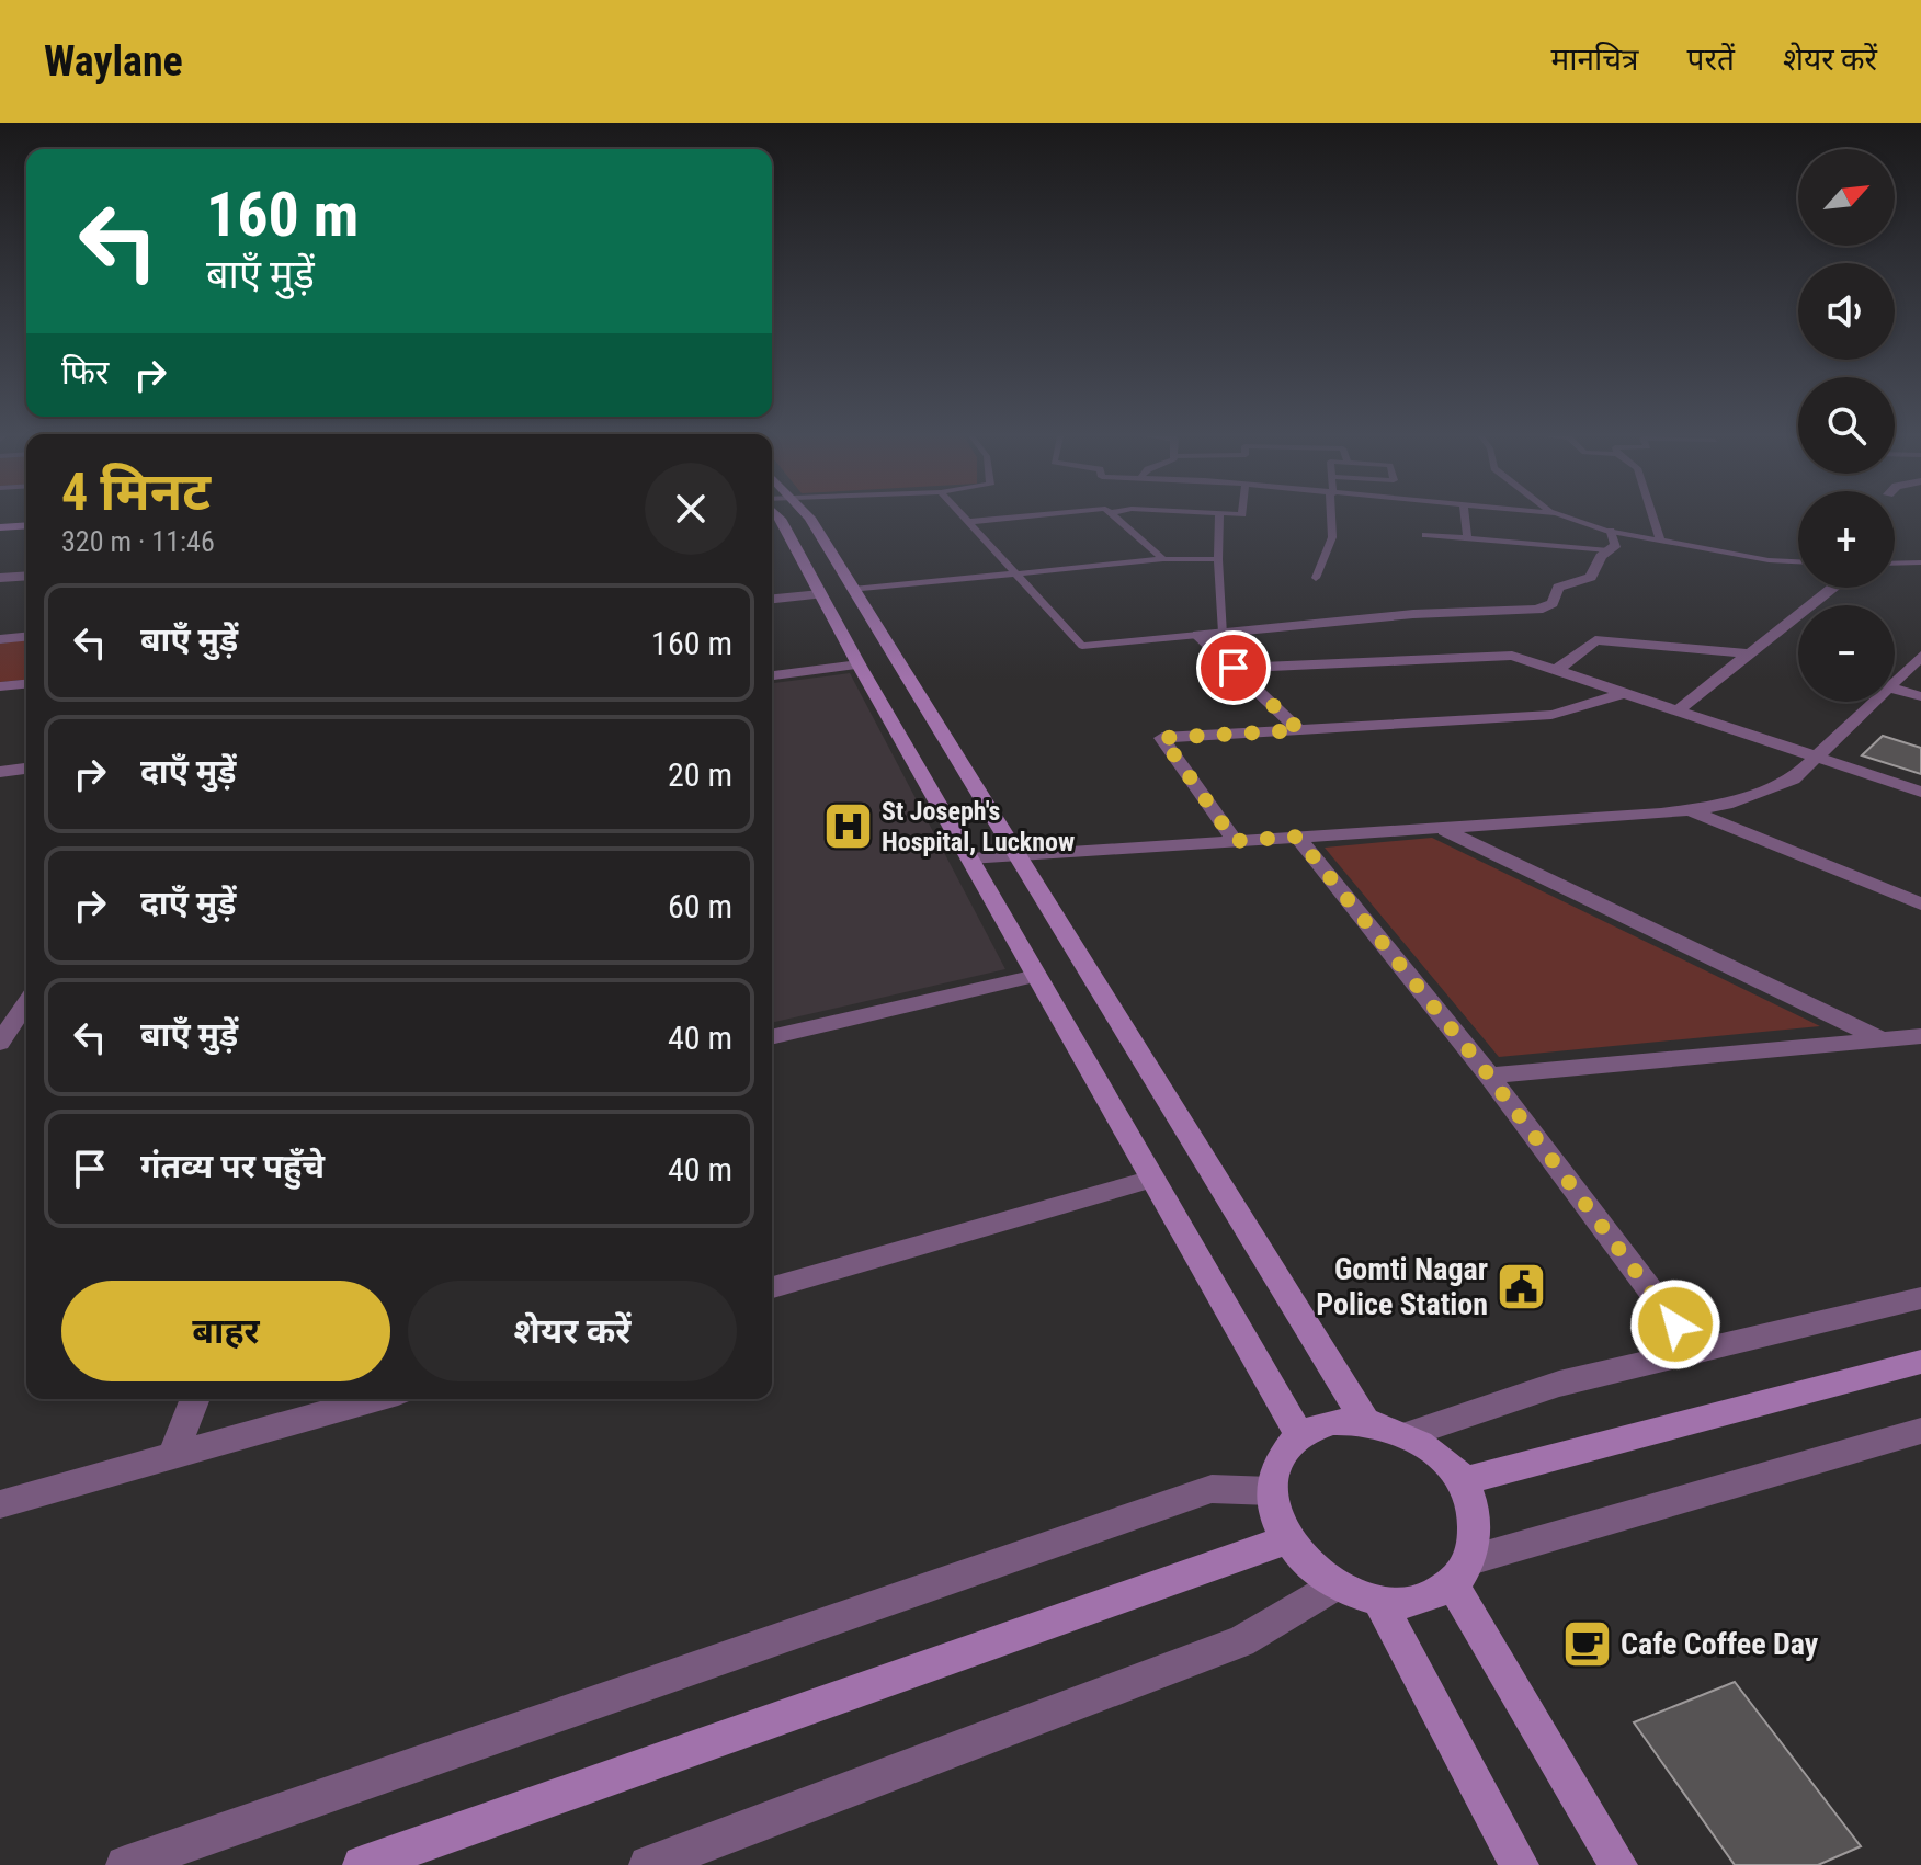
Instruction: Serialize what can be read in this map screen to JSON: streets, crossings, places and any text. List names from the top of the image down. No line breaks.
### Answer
{"places":{"hospital":["St Joseph's Hospital, Lucknow"],"public building":["Gomti Nagar Police Station"],"cafe":["Cafe Coffee Day"]},"north":"top right","page":{"header":"Waylane","nav":["मानचित्र","परतें","शेयर करें"],"map_buttons":["+","−"],"turn":["160 m","बाएँ मुड़ें"],"then":"फिर","heading":["4 मिनट","320 m · 11:46"],"list":[{"name":"बाएँ मुड़ें","value":"160 m"},{"name":"दाएँ मुड़ें","value":"20 m"},{"name":"दाएँ मुड़ें","value":"60 m"},{"name":"बाएँ मुड़ें","value":"40 m"},{"name":"गंतव्य पर पहुँचे","value":"40 m"}],"buttons":["बाहर","शेयर करें"]}}
